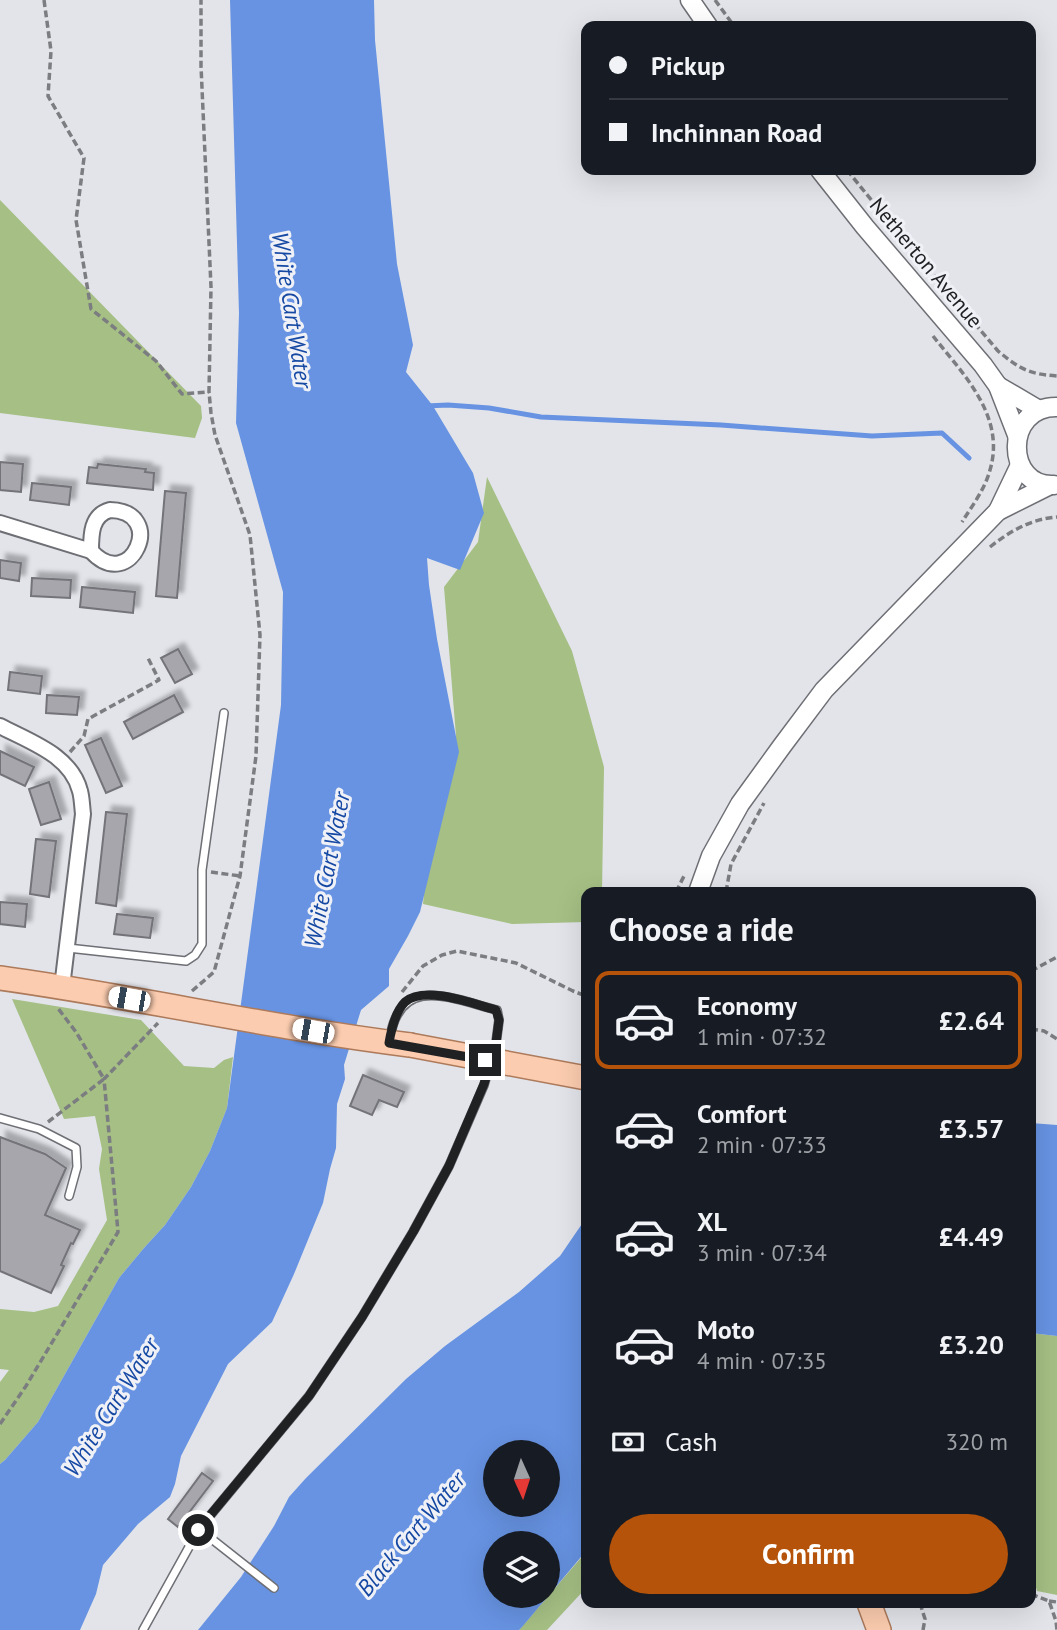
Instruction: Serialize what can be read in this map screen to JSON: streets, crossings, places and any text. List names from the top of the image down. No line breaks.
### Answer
{"streets":{"street":["Netherton Avenue"]},"water":["White Cart Water","Black Cart Water"],"north":"bottom","page":{"banner":["Pickup","Inchinnan Road"],"heading":"Choose a ride","list":[{"name":"Economy","note":"1 min · 07:32","value":"£2.64"},{"name":"Comfort","note":"2 min · 07:33","value":"£3.57"},{"name":"XL","note":"3 min · 07:34","value":"£4.49"},{"name":"Moto","note":"4 min · 07:35","value":"£3.20"}],"pay":["Cash","320 m"],"buttons":"Confirm"}}
